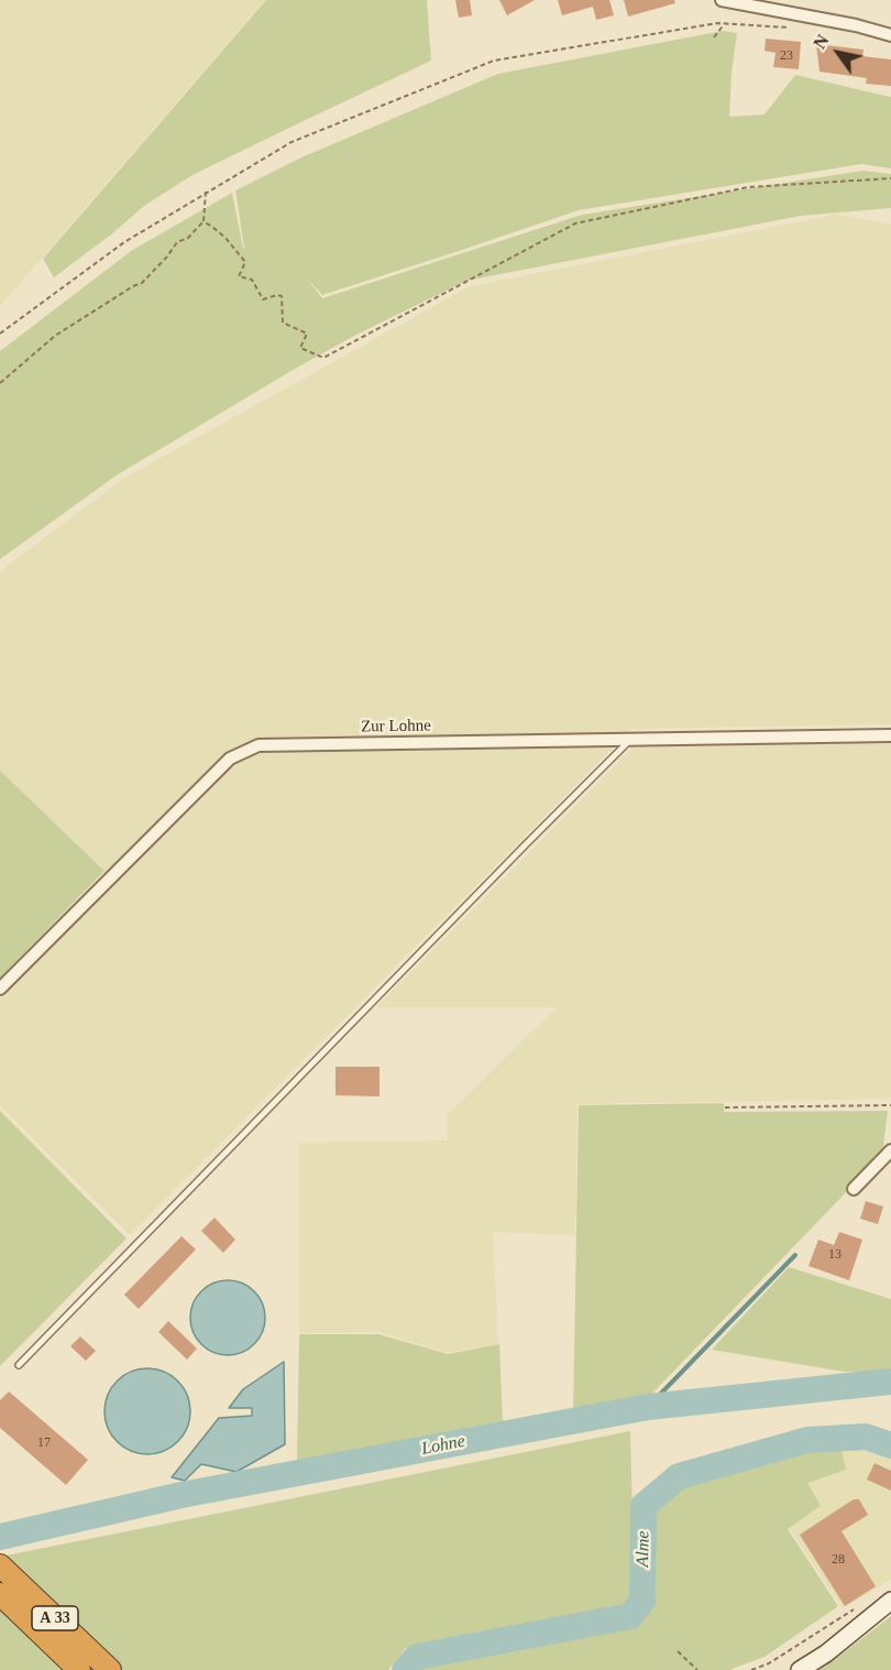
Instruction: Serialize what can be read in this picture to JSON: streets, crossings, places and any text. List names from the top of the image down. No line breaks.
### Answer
{"streets":{"highway":["A 33"],"street":["Zur Lohne"]},"water":["Lohne","Alme"],"house_numbers":["23","13","17","28"],"north":"top left"}
